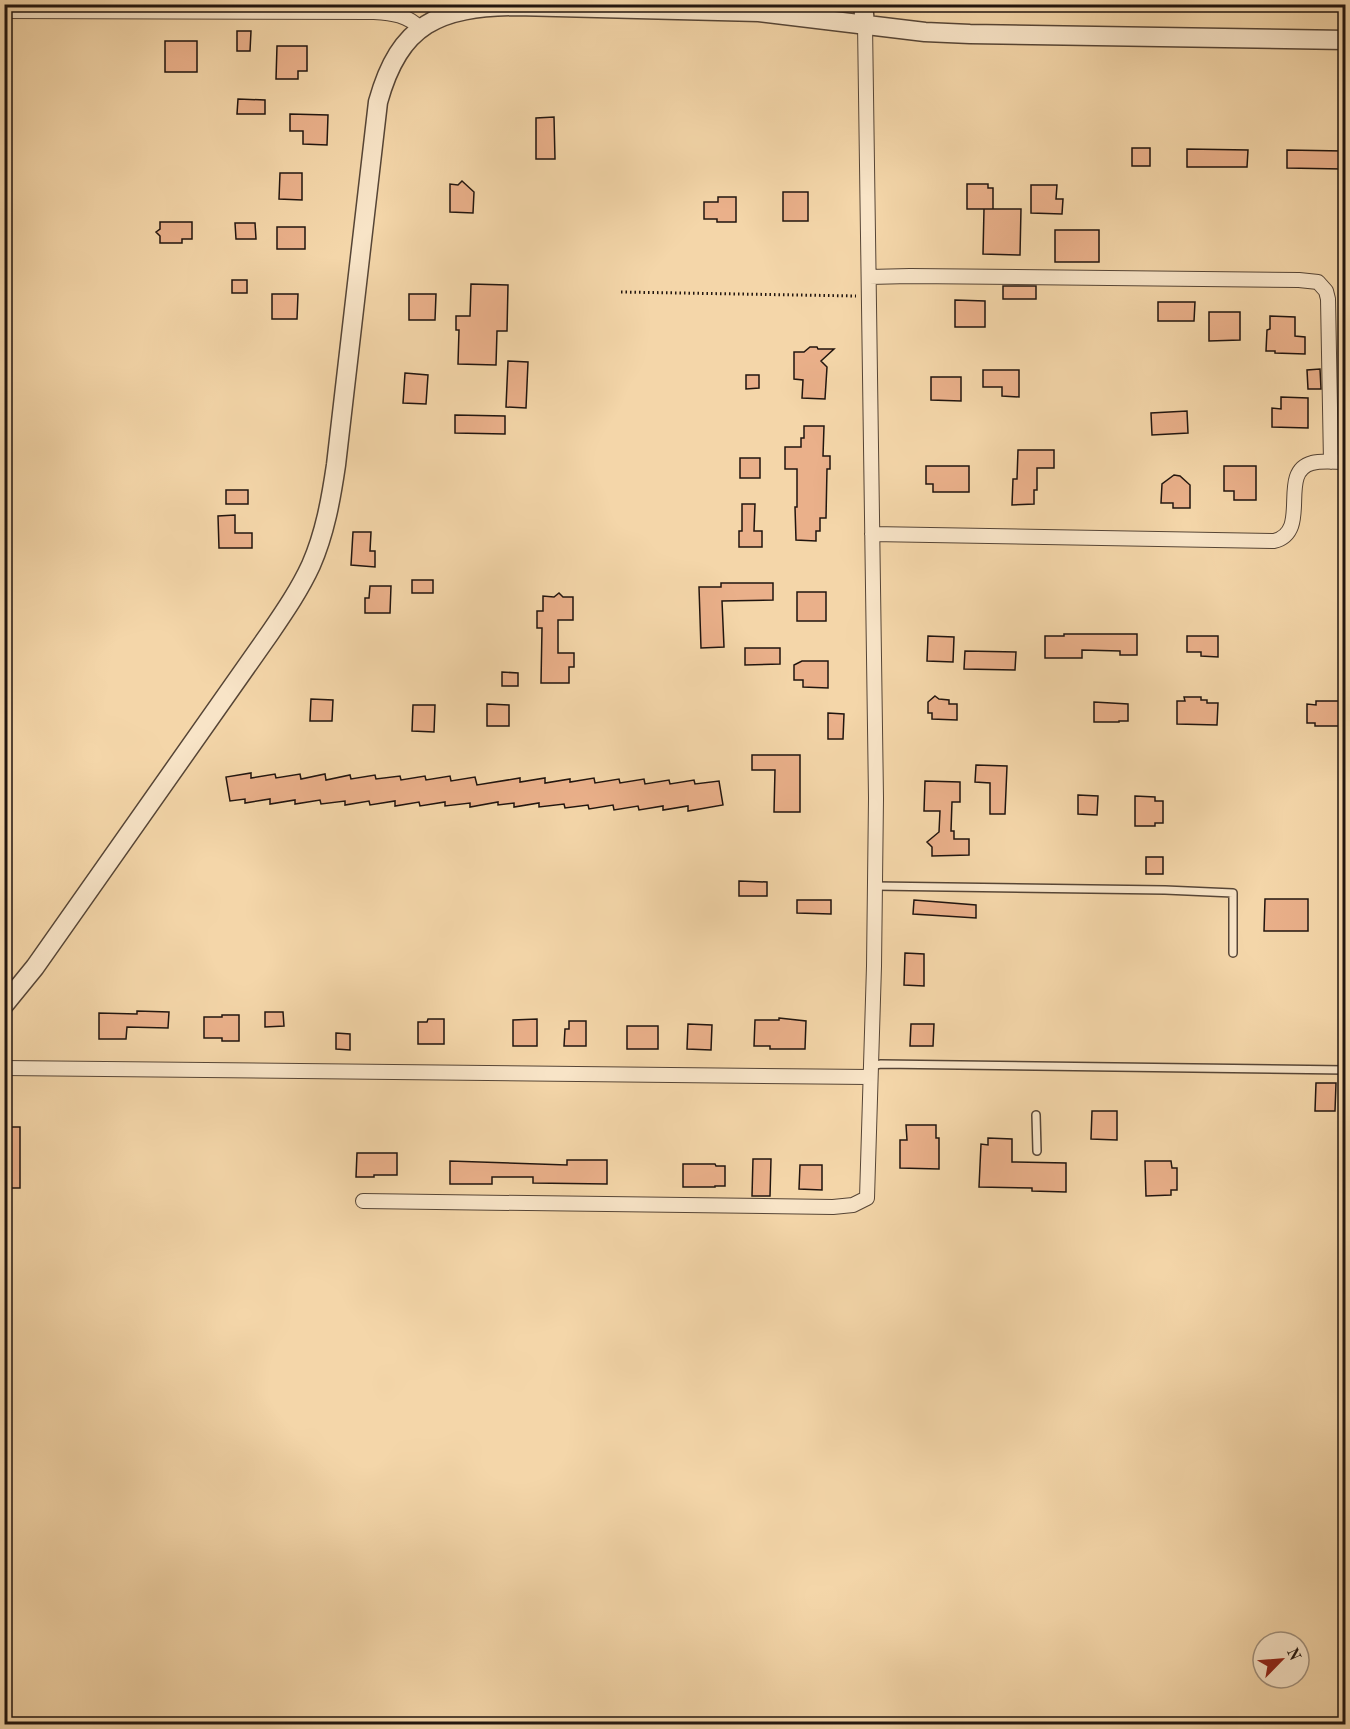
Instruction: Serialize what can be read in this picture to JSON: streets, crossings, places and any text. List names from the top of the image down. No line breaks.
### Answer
{"north":"top right"}
